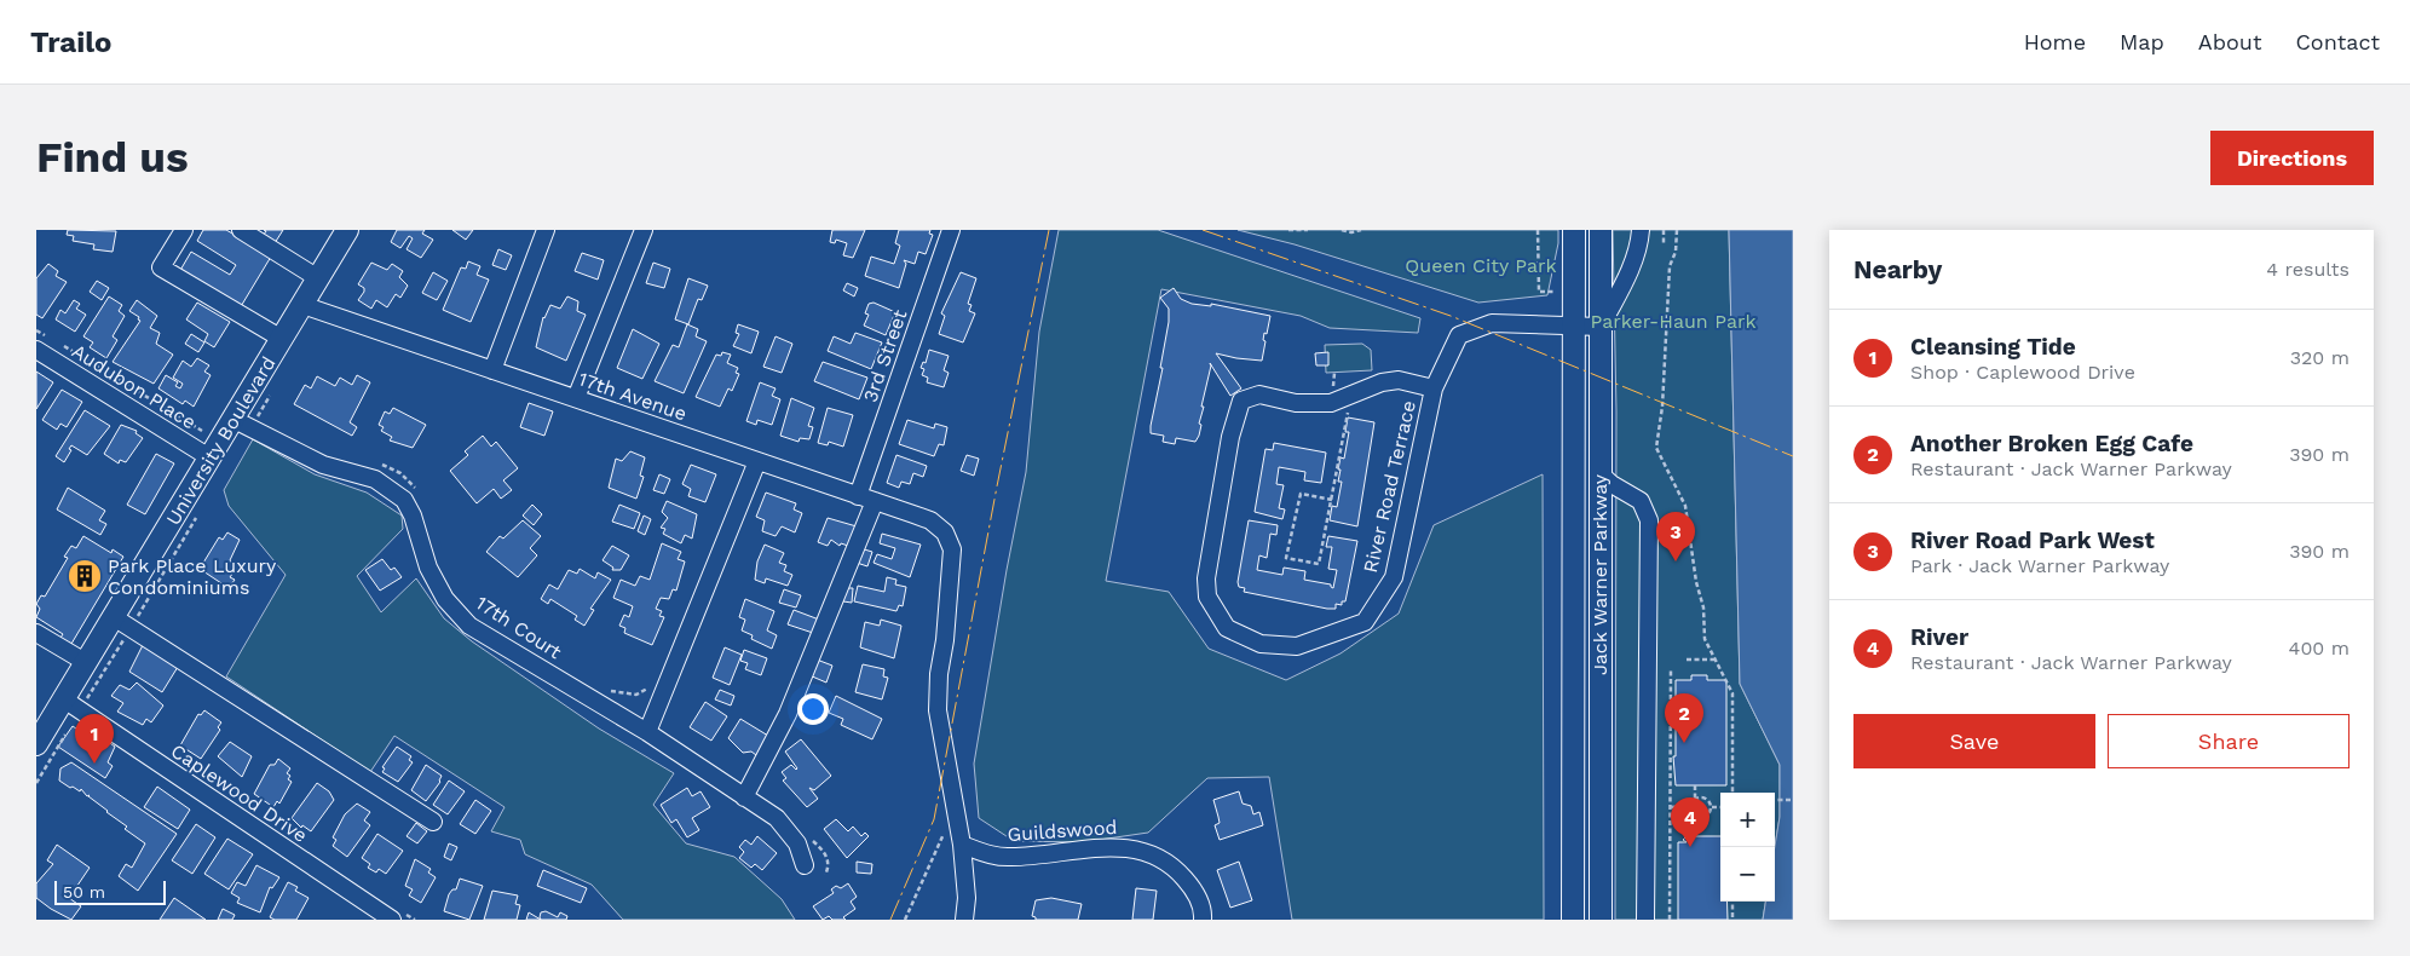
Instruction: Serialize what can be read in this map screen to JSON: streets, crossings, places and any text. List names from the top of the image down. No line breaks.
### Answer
{"streets":{"main road":["University Boulevard","Jack Warner Parkway"],"street":["3rd Street","Audubon Place","17th Avenue","River Road Terrace","17th Court","Caplewood Drive","Guildswood"]},"crossings":[["3rd Street","17th Avenue"],["Audubon Place","University Boulevard"],["17th Avenue","University Boulevard"],["University Boulevard","17th Court"],["University Boulevard","Caplewood Drive"],["River Road Terrace","Jack Warner Parkway"]],"parks":["Queen City Park","Parker-Haun Park"],"places":{"building":["Park Place Luxury Condominiums"]},"scale_bar":"50 m","page":{"header":"Trailo","nav":["Home","Map","About","Contact"],"buttons":["Directions",["Save","Share"]],"title":"Find us","heading":["Nearby","4 results"],"list":[{"mark":"1","name":"Cleansing Tide","note":"Shop · Caplewood Drive","value":"320 m"},{"mark":"2","name":"Another Broken Egg Cafe","note":"Restaurant · Jack Warner Parkway","value":"390 m"},{"mark":"3","name":"River Road Park West","note":"Park · Jack Warner Parkway","value":"390 m"},{"mark":"4","name":"River","note":"Restaurant · Jack Warner Parkway","value":"400 m"}],"pins":["3","2","1","4"],"map_buttons":["+","−"],"scale":"50 m"}}
